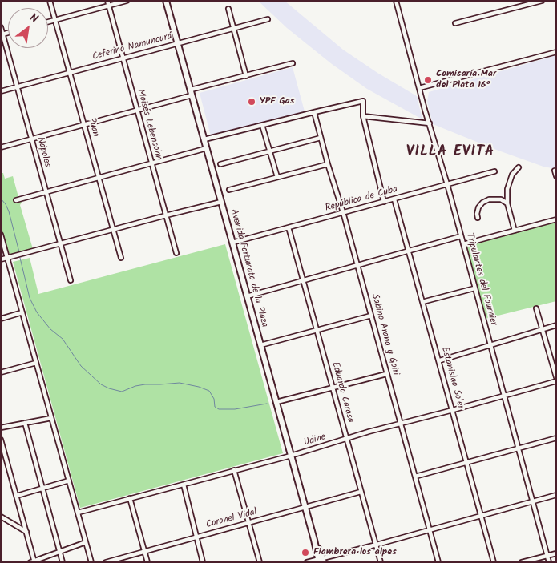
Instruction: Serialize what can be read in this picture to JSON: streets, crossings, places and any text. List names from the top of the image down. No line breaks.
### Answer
{"streets":{"main road":["Avenida Fortunato de la Plaza"],"street":["Ceferino Namuncurá","Moisés Lebensohn","Puan","Nápoles","República de Cuba","Tripulantes del Fournier","Sabino Arana y Goiri","Estanislao Soler","Eduardo Carasa","Udine","Coronel Vidal"]},"crossings":[["Ceferino Namuncurá","Moisés Lebensohn"],["Ceferino Namuncurá","Puan"],["Ceferino Namuncurá","Nápoles"],["Ceferino Namuncurá","Avenida Fortunato de la Plaza"],["República de Cuba","Avenida Fortunato de la Plaza"],["República de Cuba","Tripulantes del Fournier"],["República de Cuba","Sabino Arana y Goiri"],["República de Cuba","Estanislao Soler"],["República de Cuba","Eduardo Carasa"],["Avenida Fortunato de la Plaza","Udine"],["Avenida Fortunato de la Plaza","Coronel Vidal"],["Tripulantes del Fournier","Udine"],["Sabino Arana y Goiri","Udine"],["Estanislao Soler","Udine"],["Eduardo Carasa","Udine"],["Eduardo Carasa","Coronel Vidal"]],"districts":["VILLA EVITA"],"places":["Comisaría Mar del Plata 16°","YPF Gas","Fiambrera los alpes"],"north":"top right"}
